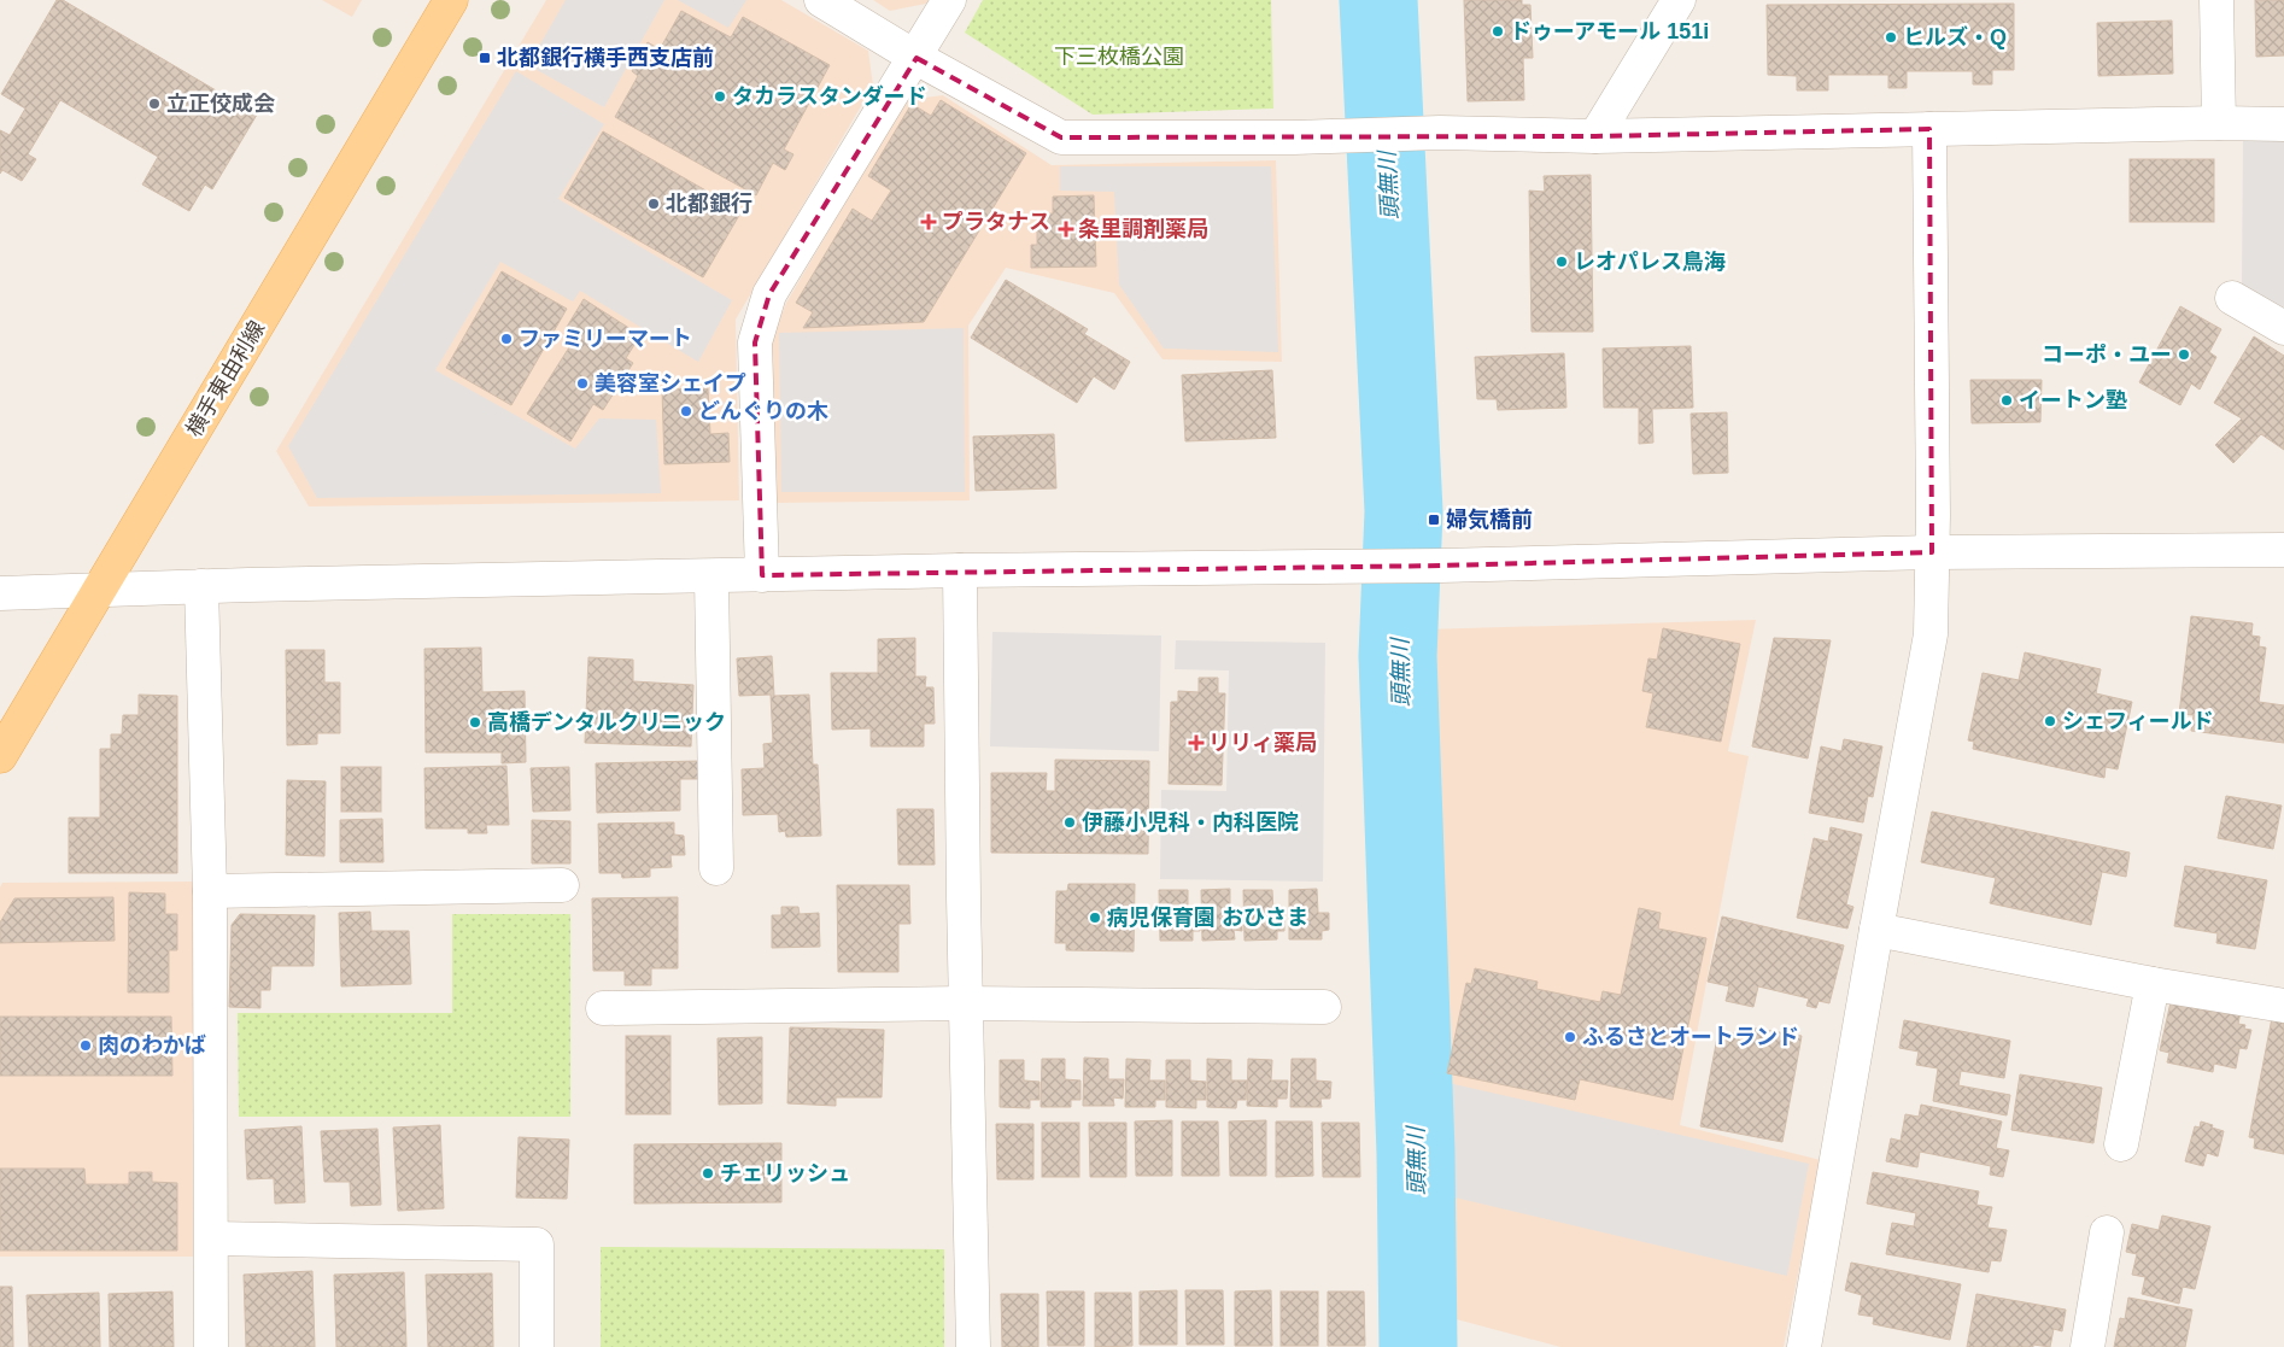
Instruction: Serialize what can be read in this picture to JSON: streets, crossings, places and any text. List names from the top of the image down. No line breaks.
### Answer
{"streets":{"main road":["横手東由利線"]},"water":["頭無川"],"parks":["下三枚橋公園"],"places":{"other":["ドゥーアモール 151i","ヒルズ・Q","タカラスタンダード","立正佼成会","北都銀行","レオパレス鳥海","ファミリーマート","コーポ・ユー","美容室シェイプ","イートン塾","どんぐりの木","シェフィールド","高橋デンタルクリニック","伊藤小児科・内科医院","病児保育園 おひさま","ふるさとオートランド","肉のわかば","チェリッシュ"],"transit":["北都銀行横手西支店前","婦気橋前"],"health":["プラタナス","条里調剤薬局","リリィ薬局"]}}
